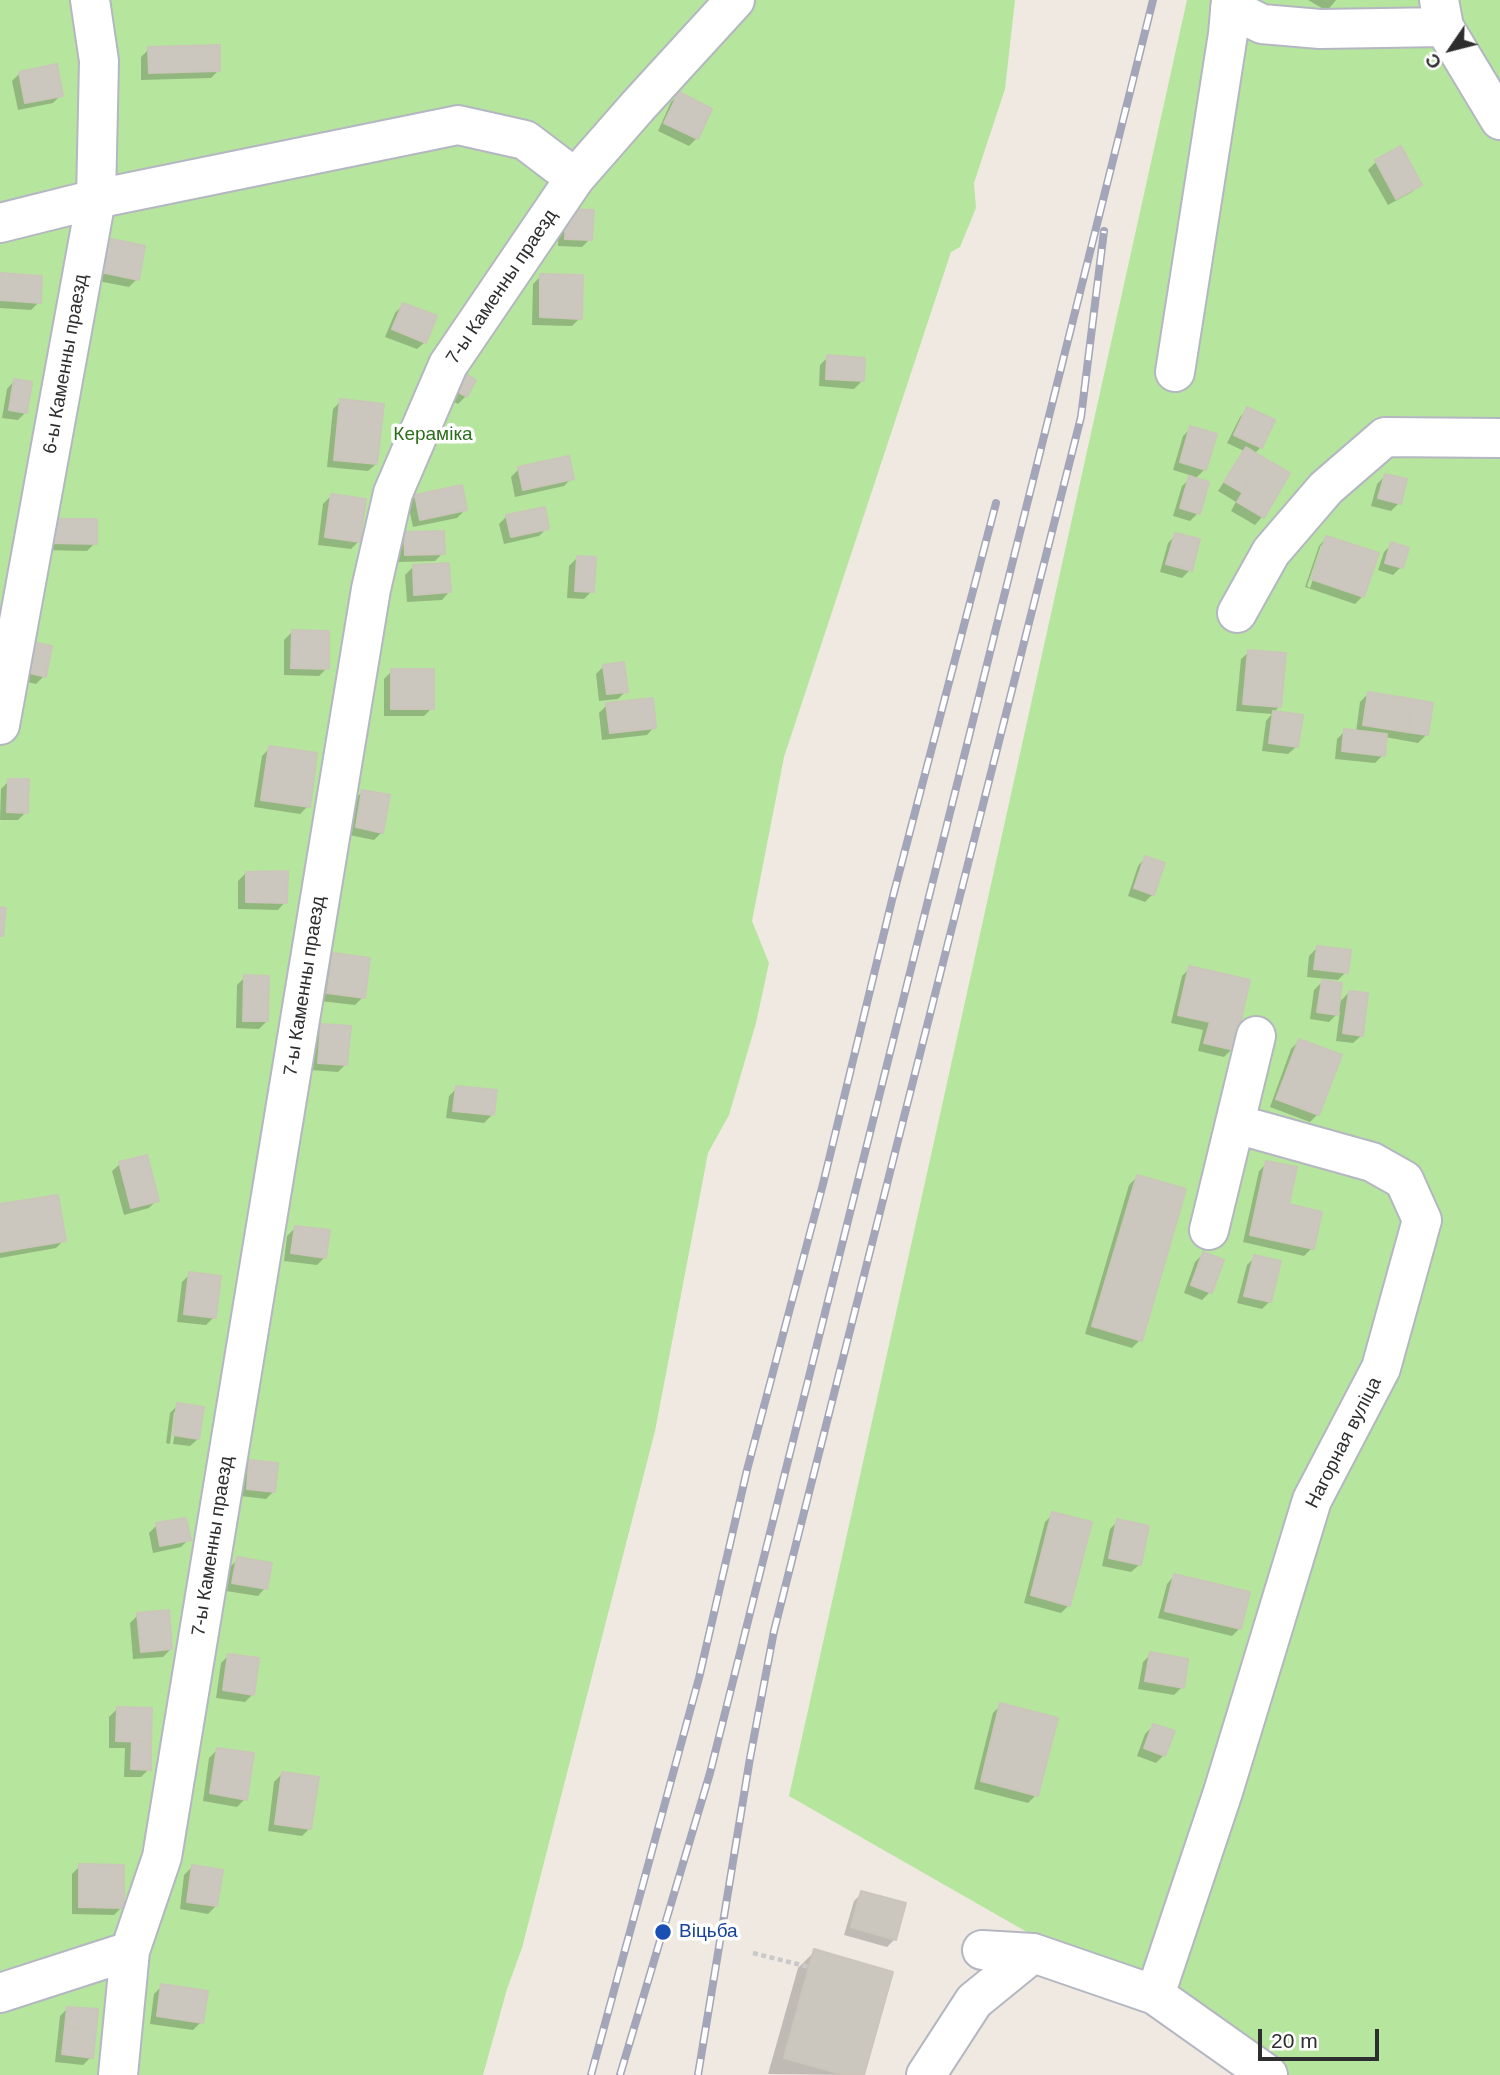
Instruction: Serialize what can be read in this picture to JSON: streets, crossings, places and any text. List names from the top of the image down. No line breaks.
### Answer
{"streets":{"street":["7-ы Каменны праезд","6-ы Каменны праезд","Нагорная вуліца"]},"parks":["Кераміка"],"places":["Віцьба"],"scale_bar":"20 m","north":"bottom left"}
